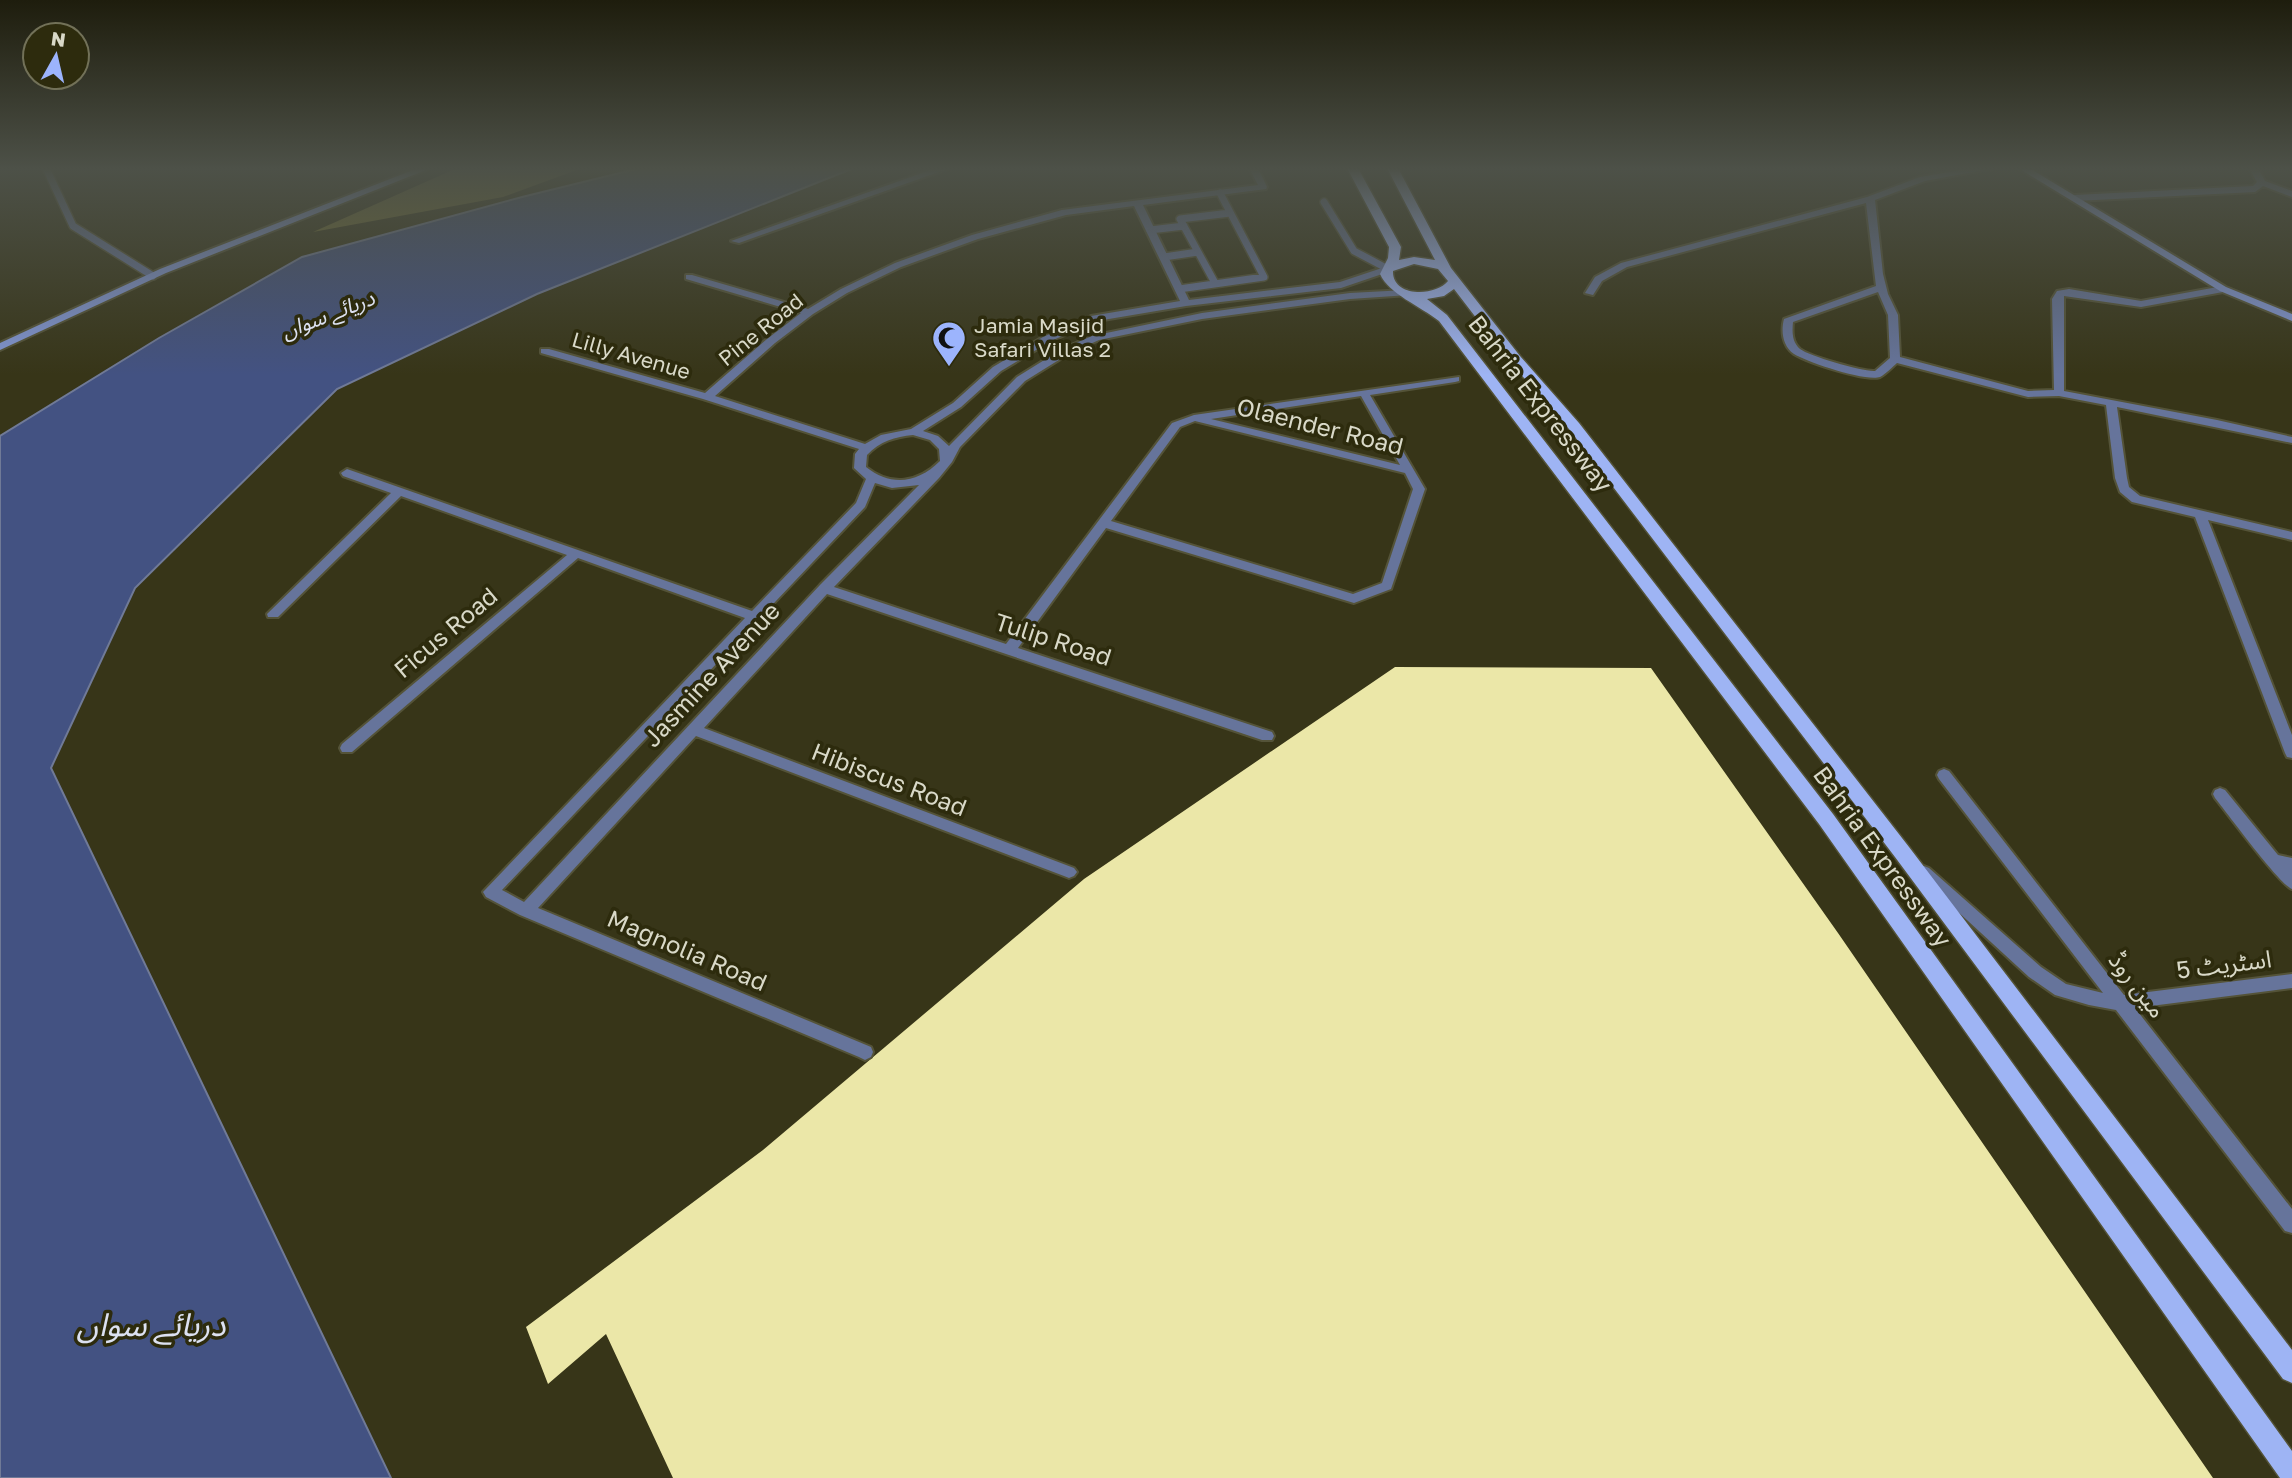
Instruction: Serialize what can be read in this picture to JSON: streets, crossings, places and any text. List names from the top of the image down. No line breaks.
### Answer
{"streets":{"main road":["Bahria Expressway"],"street":["Pine Road","Lilly Avenue","Olaender Road","Ficus Road","Tulip Road","Jasmine Avenue","Hibiscus Road","Magnolia Road","اسٹریٹ 5","مین روڈ"]},"crossings":[["Pine Road","Lilly Avenue"],["Lilly Avenue","Jasmine Avenue"],["Bahria Expressway","اسٹریٹ 5"],["Tulip Road","Jasmine Avenue"],["Jasmine Avenue","Hibiscus Road"],["Jasmine Avenue","Magnolia Road"],["اسٹریٹ 5","مین روڈ"]],"water":["دریائے سواں"],"places":{"mosque":["Jamia Masjid Safari Villas 2"]},"north":"top"}
